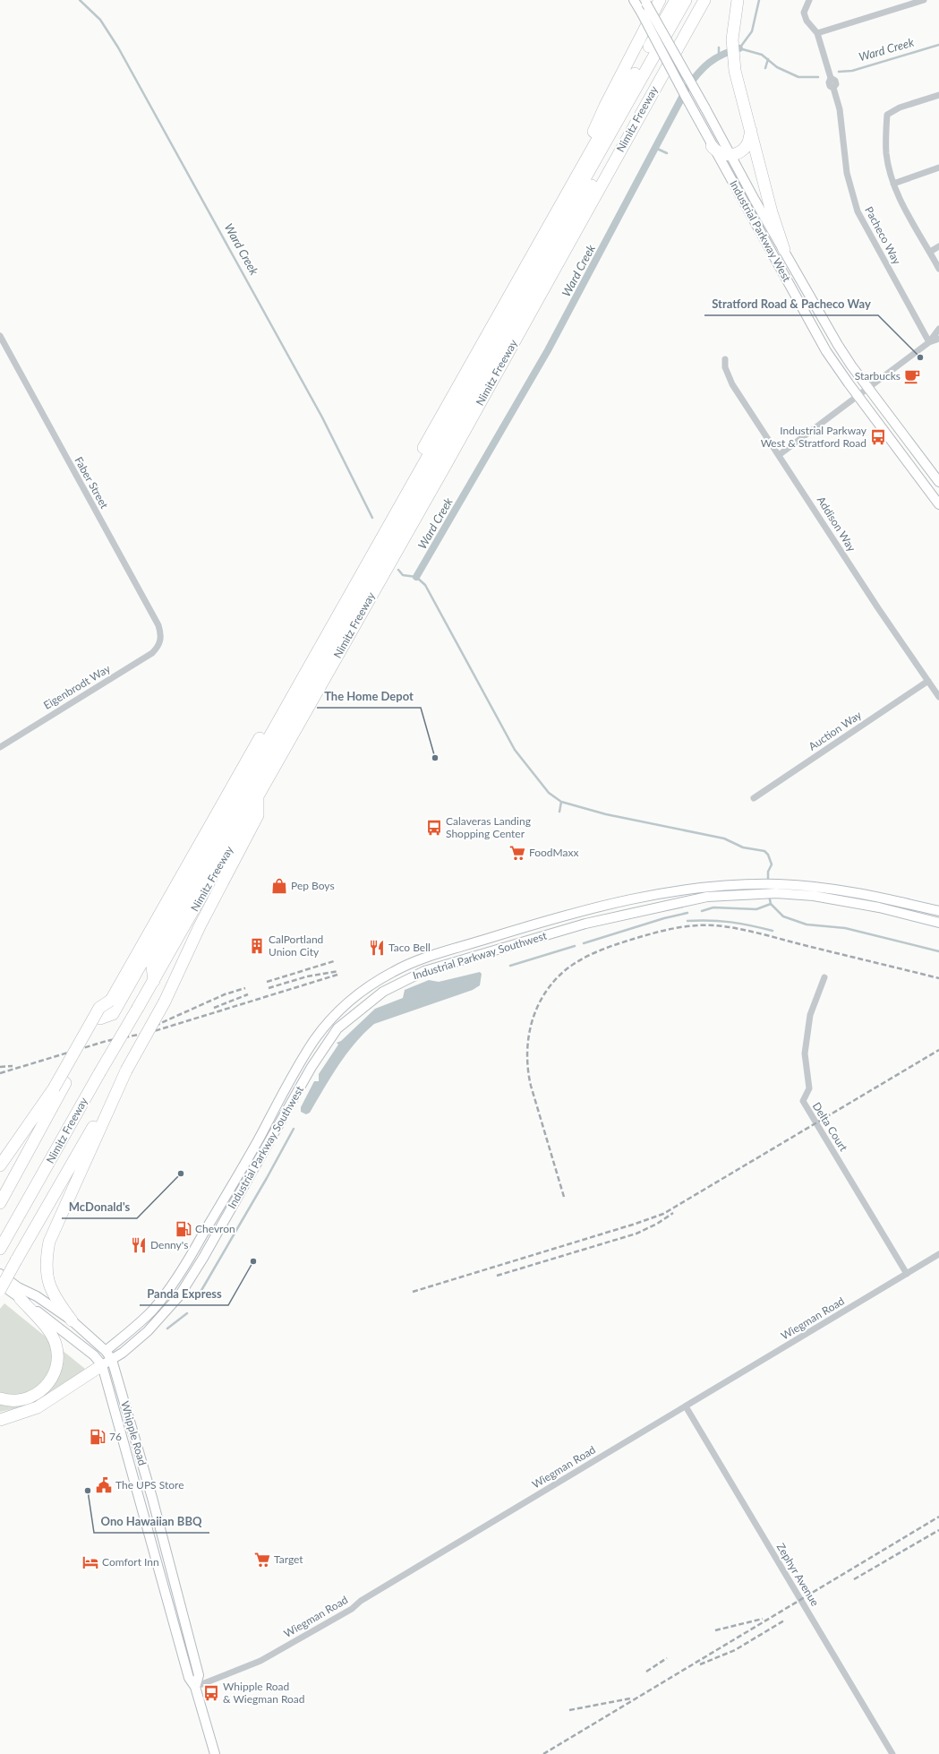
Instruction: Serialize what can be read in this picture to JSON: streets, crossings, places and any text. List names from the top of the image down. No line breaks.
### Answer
{"streets":{"highway":["Nimitz Freeway"],"main road":["Industrial Parkway West","Industrial Parkway Southwest","Whipple Road"],"street":["Pacheco Way","Faber Street","Addison Way","Eigenbrodt Way","Auction Way","Delta Court","Wiegman Road","Zephyr Avenue"]},"crossings":[["Faber Street","Eigenbrodt Way"],["Addison Way","Auction Way"],["Industrial Parkway Southwest","Whipple Road"],["Delta Court","Wiegman Road"],["Wiegman Road","Whipple Road"],["Wiegman Road","Zephyr Avenue"]],"water":["Ward Creek"],"places":{"other":["Stratford Road & Pacheco Way","The Home Depot","McDonald's","Panda Express","Ono Hawaiian BBQ"],"cafe":["Starbucks"],"bus stop":["Industrial Parkway West & Stratford Road","Calaveras Landing Shopping Center","Whipple Road & Wiegman Road"],"supermarket":["FoodMaxx","Target"],"shop":["Pep Boys"],"building":["CalPortland Union City"],"restaurant":["Taco Bell","Denny's"],"fuel station":["Chevron","76"],"public building":["The UPS Store"],"hotel":["Comfort Inn"]}}
